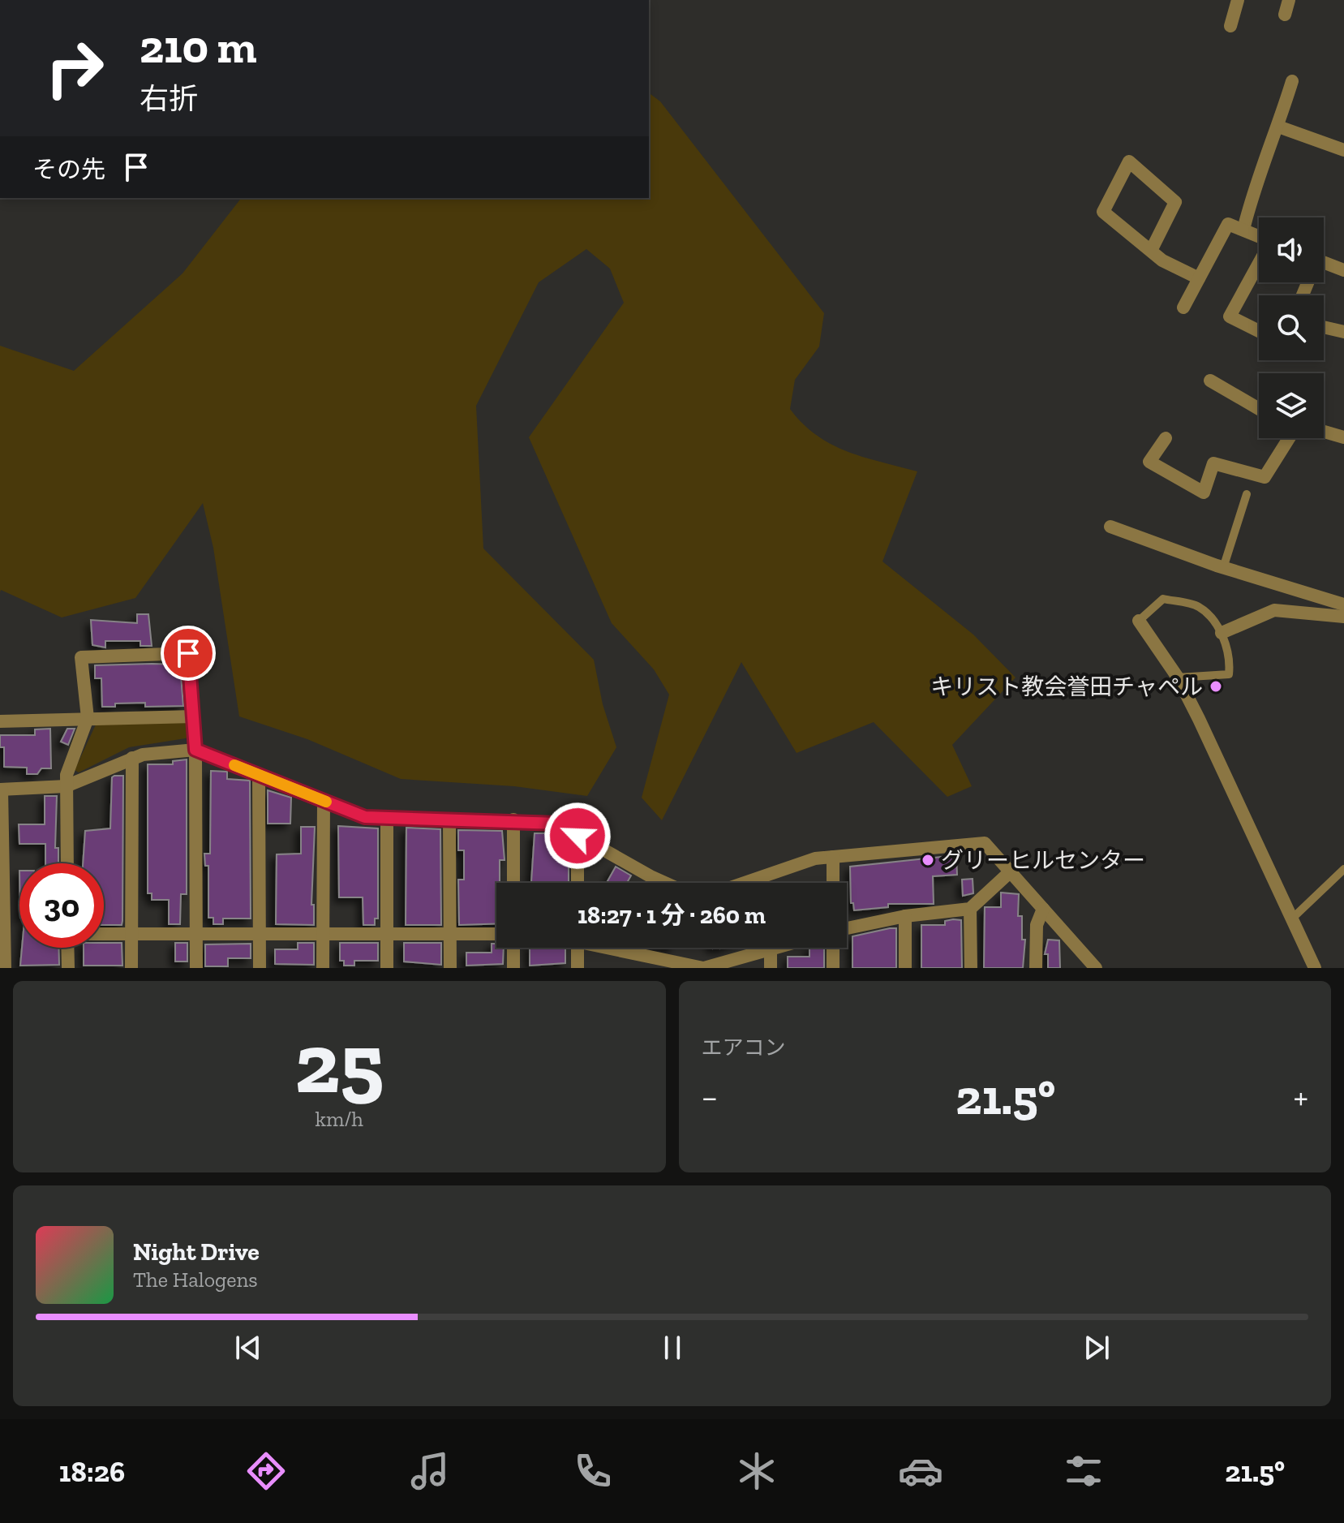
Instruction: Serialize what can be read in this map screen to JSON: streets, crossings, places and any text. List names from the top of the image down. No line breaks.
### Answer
{"places":["キリスト教会誉田チャペル","グリーヒルセンター"],"page":{"turn":["210 m","右折"],"then":"その先","limit":"30","trip":"18:27 · 1 分 · 260 m","tile":[["25","km/h"],"エアコン"],"heat":["−","21.5°","+"],"song":["Night Drive","The Halogens"],"tabs":["18:26","21.5°"]}}
